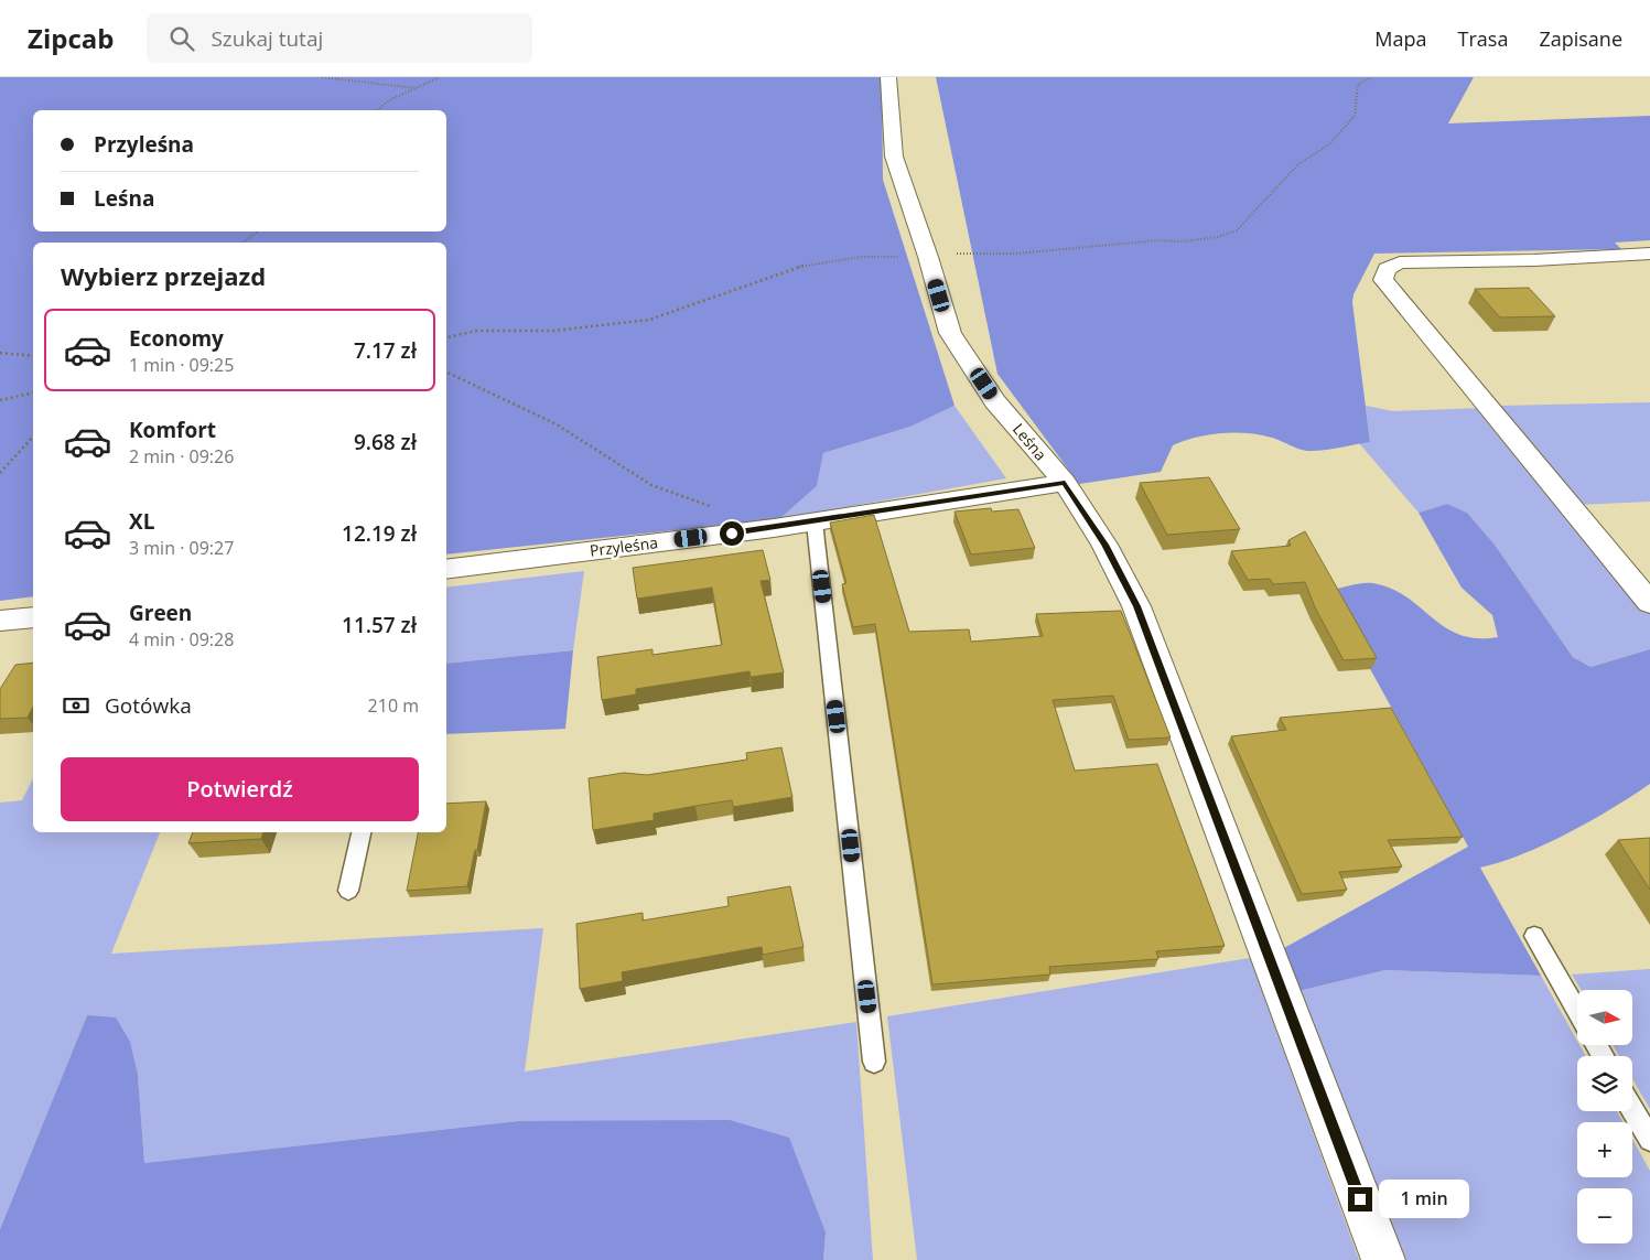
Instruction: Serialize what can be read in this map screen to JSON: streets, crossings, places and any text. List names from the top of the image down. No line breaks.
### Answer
{"streets":{"street":["Leśna","Przyleśna"]},"crossings":[["Leśna","Przyleśna"]],"north":"right","page":{"header":"Zipcab","search":"Szukaj tutaj","nav":["Mapa","Trasa","Zapisane"],"banner":["Przyleśna","Leśna"],"heading":"Wybierz przejazd","list":[{"name":"Economy","note":"1 min · 09:25","value":"7.17 zł"},{"name":"Komfort","note":"2 min · 09:26","value":"9.68 zł"},{"name":"XL","note":"3 min · 09:27","value":"12.19 zł"},{"name":"Green","note":"4 min · 09:28","value":"11.57 zł"}],"pay":["Gotówka","210 m"],"buttons":"Potwierdź","map_buttons":["+","−"],"bubble":"1 min"}}
